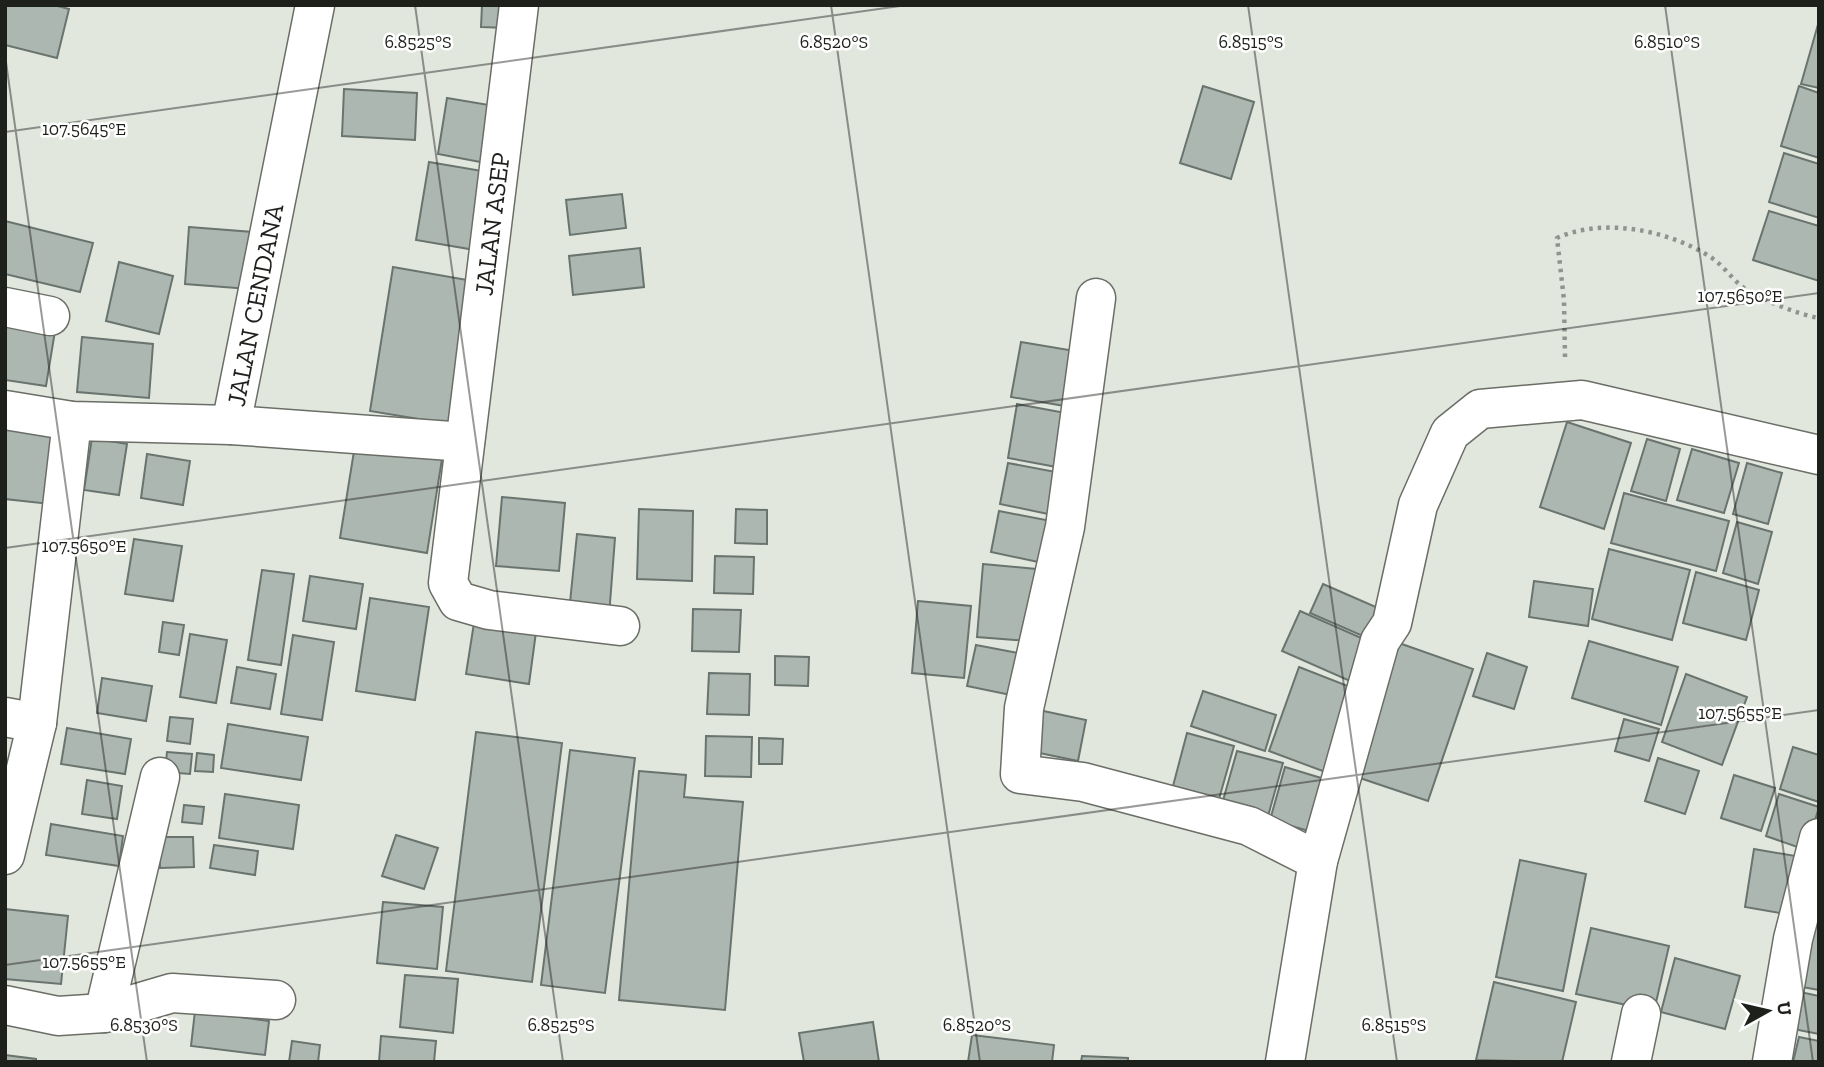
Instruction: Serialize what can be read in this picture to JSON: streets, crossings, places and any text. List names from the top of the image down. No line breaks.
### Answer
{"streets":{"street":["JALAN ASEP","JALAN CENDANA"]},"north":"right","coordinates":["6.8525°S","6.8520°S","6.8515°S","6.8510°S","107.5645°E","107.5650°E","107.5655°E","6.8530°S"]}
